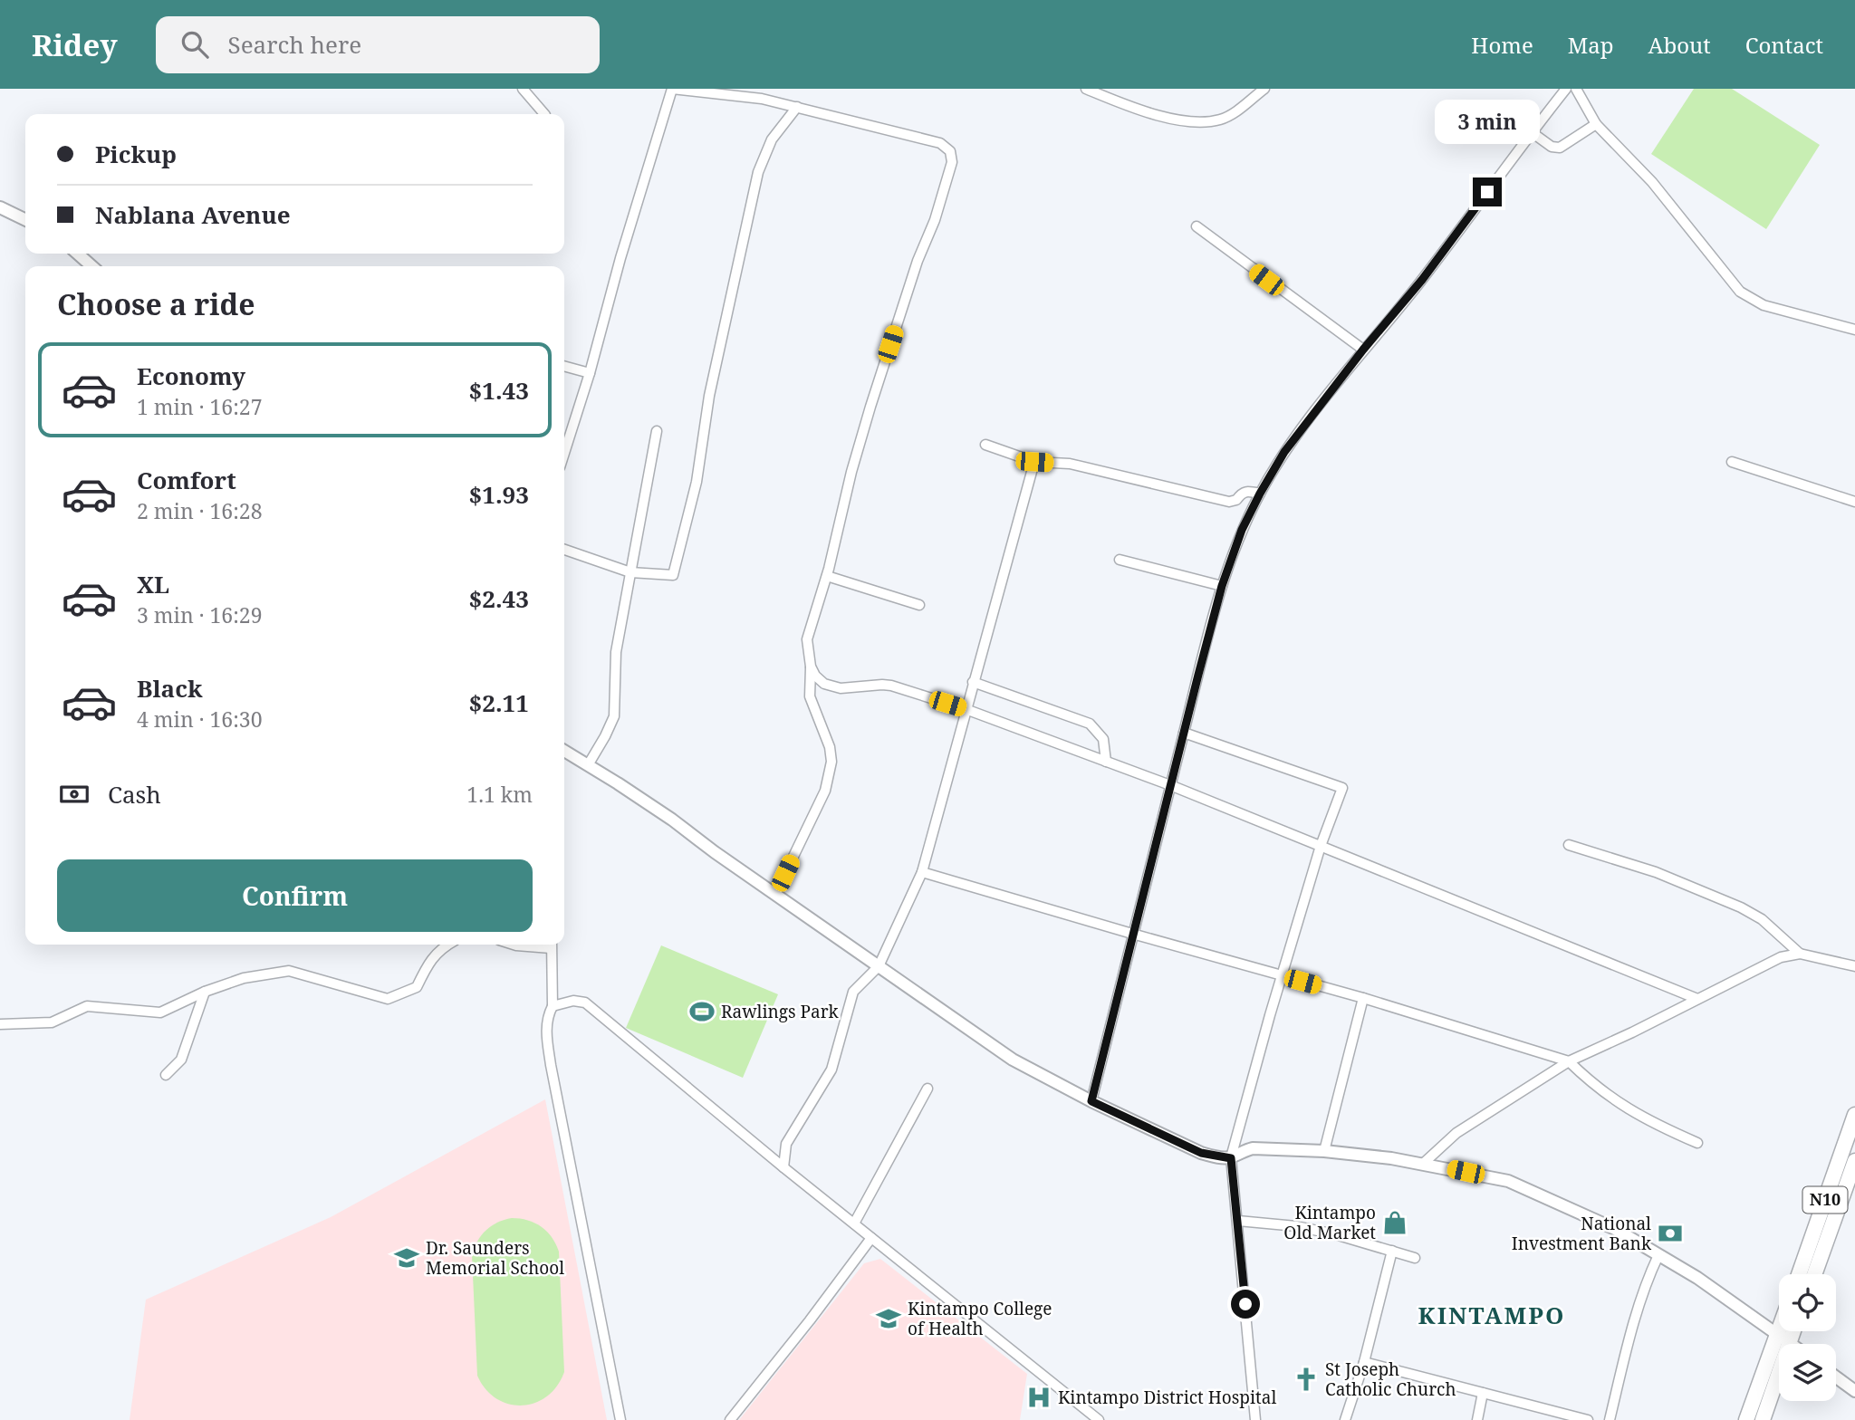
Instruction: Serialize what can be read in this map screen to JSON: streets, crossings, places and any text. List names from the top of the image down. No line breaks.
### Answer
{"streets":{"highway":["N10"]},"districts":["KINTAMPO"],"places":{"sports":["Rawlings Park"],"shop":["Kintampo Old Market"],"bank":["National Investment Bank"],"school or university":["Dr. Saunders Memorial School","Kintampo College of Health"],"church":["St Joseph Catholic Church"],"hospital":["Kintampo District Hospital"]},"page":{"header":"Ridey","search":"Search here","nav":["Home","Map","About","Contact"],"bubble":"3 min","banner":["Pickup","Nablana Avenue"],"heading":"Choose a ride","list":[{"name":"Economy","note":"1 min · 16:27","value":"$1.43"},{"name":"Comfort","note":"2 min · 16:28","value":"$1.93"},{"name":"XL","note":"3 min · 16:29","value":"$2.43"},{"name":"Black","note":"4 min · 16:30","value":"$2.11"}],"pay":["Cash","1.1 km"],"buttons":"Confirm"}}
